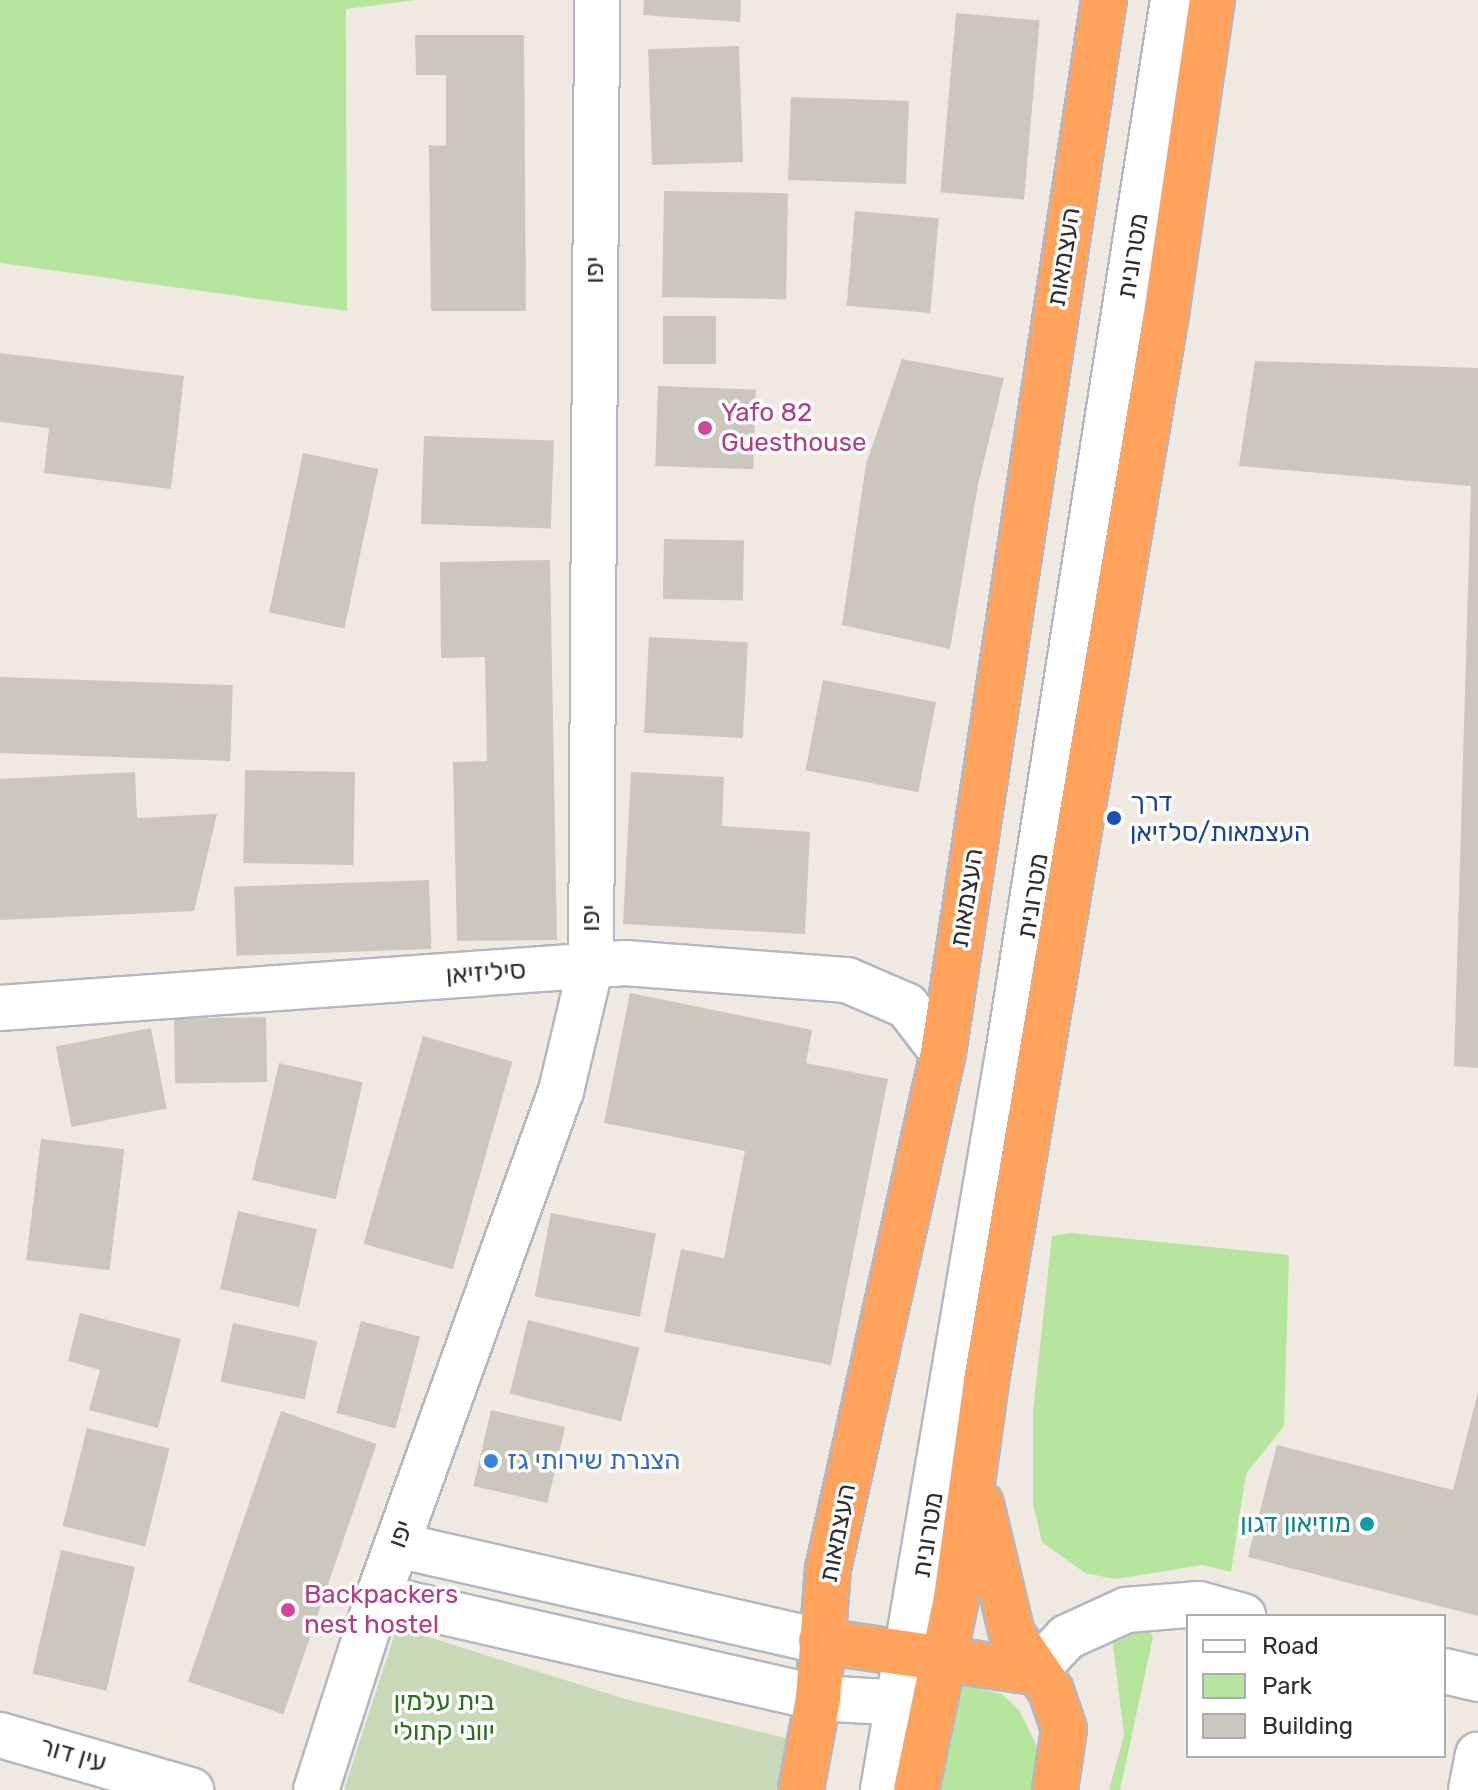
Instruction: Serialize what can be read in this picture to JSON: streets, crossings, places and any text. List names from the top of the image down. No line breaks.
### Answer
{"streets":{"highway":["העצמאות"],"street":["מטרונית","יפו","סיליזיאן","עין דור"]},"crossings":[["העצמאות","סיליזיאן"],["יפו","סיליזיאן"]],"parks":["בית עלמין יווני קתולי"],"places":["Yafo 82 Guesthouse","דרך העצמאות/סלזיאן","הצנרת שירותי גז","מוזיאון דגון","Backpackers nest hostel"],"legend":["Road","Park","Building"]}
